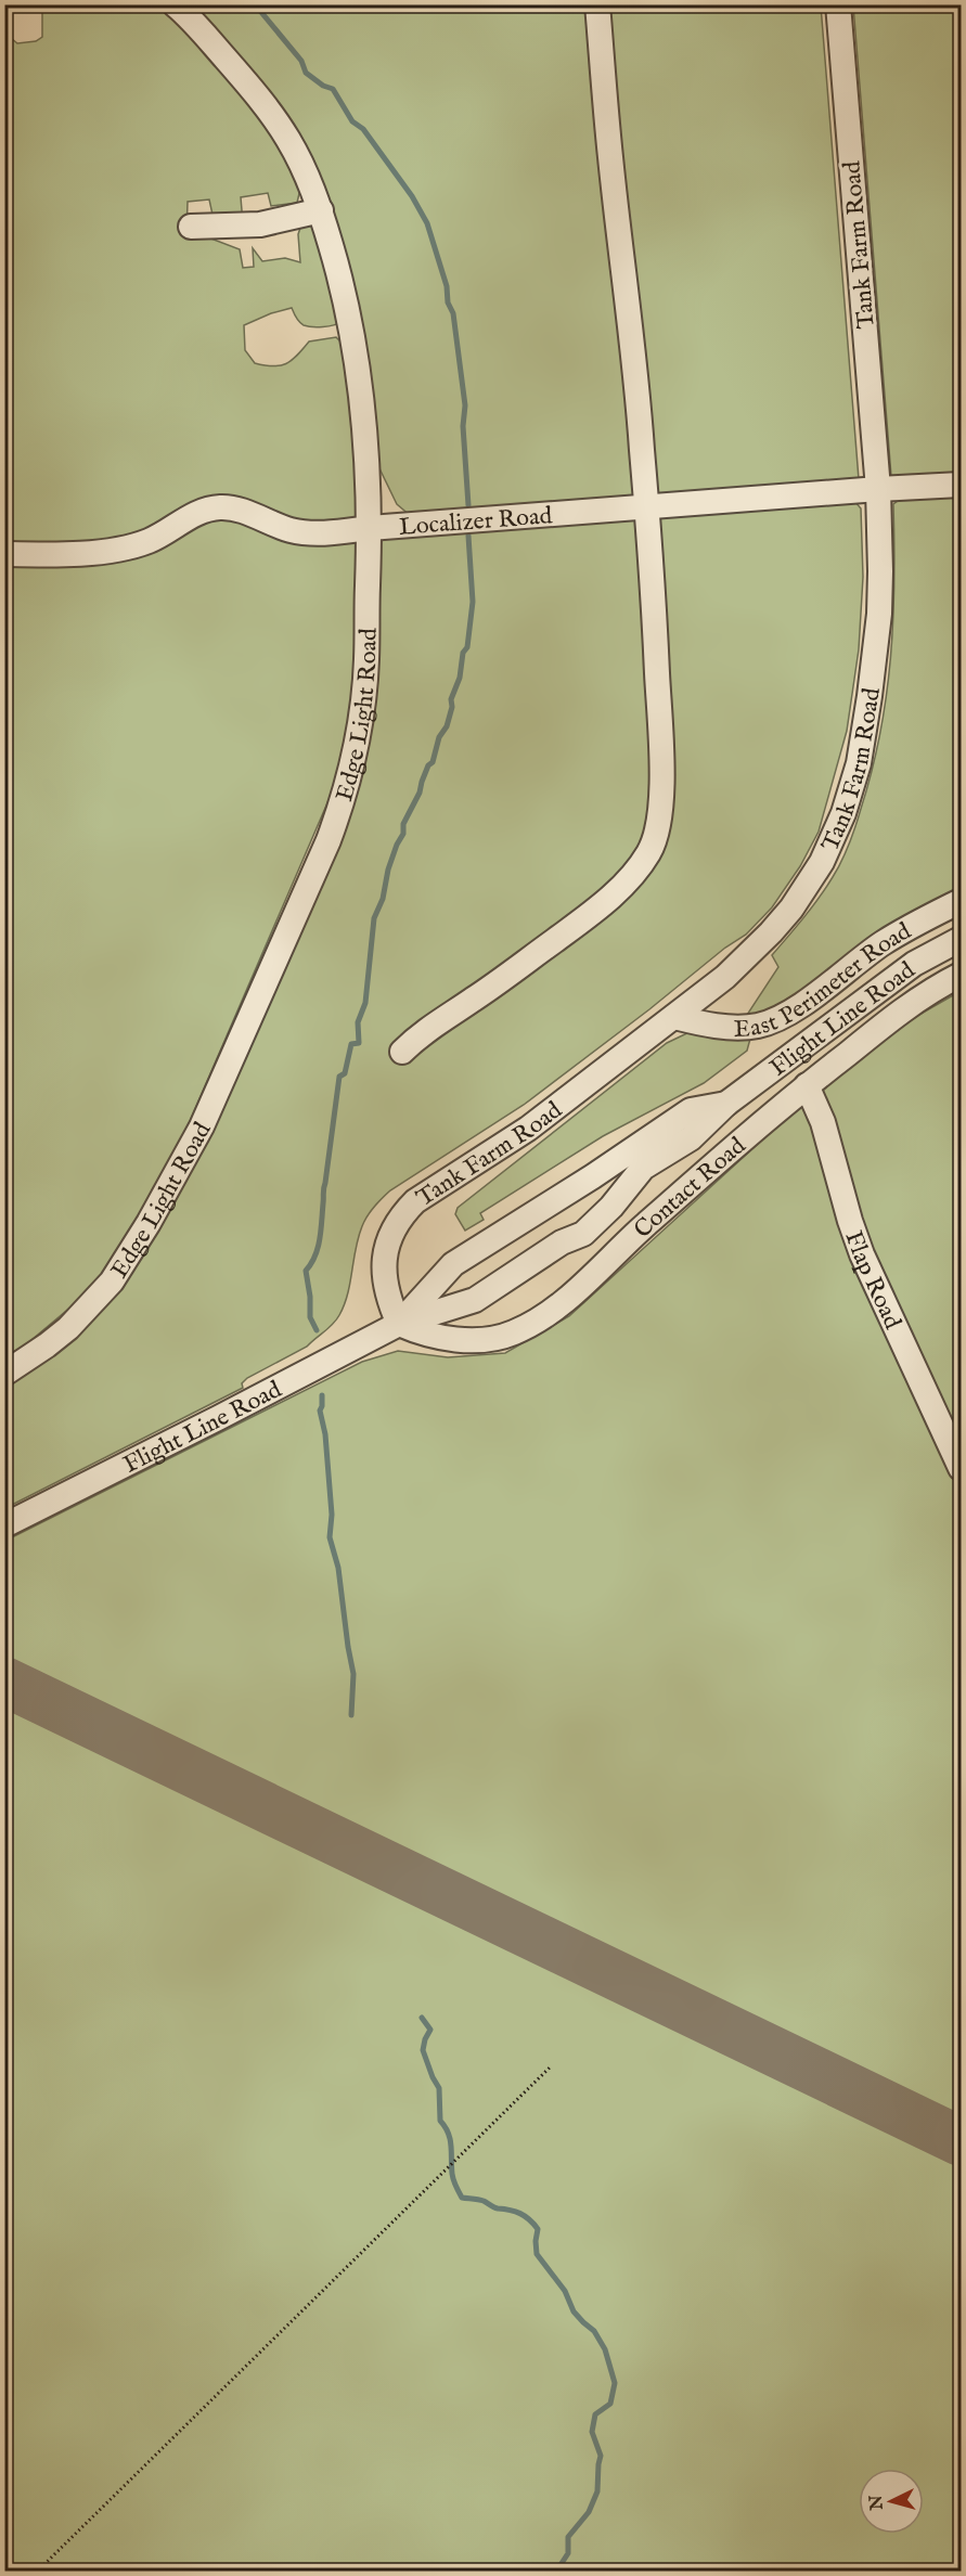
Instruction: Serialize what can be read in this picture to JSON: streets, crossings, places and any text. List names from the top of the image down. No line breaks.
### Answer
{"streets":{"lane":["Tank Farm Road","Localizer Road","Edge Light Road","East Perimeter Road","Flight Line Road","Contact Road","Flap Road"]},"crossings":[["Tank Farm Road","Localizer Road"],["Tank Farm Road","East Perimeter Road"],["Tank Farm Road","Flight Line Road"],["Tank Farm Road","Contact Road"],["Localizer Road","Edge Light Road"],["Flight Line Road","Contact Road"],["Contact Road","Flap Road"]],"north":"left"}
